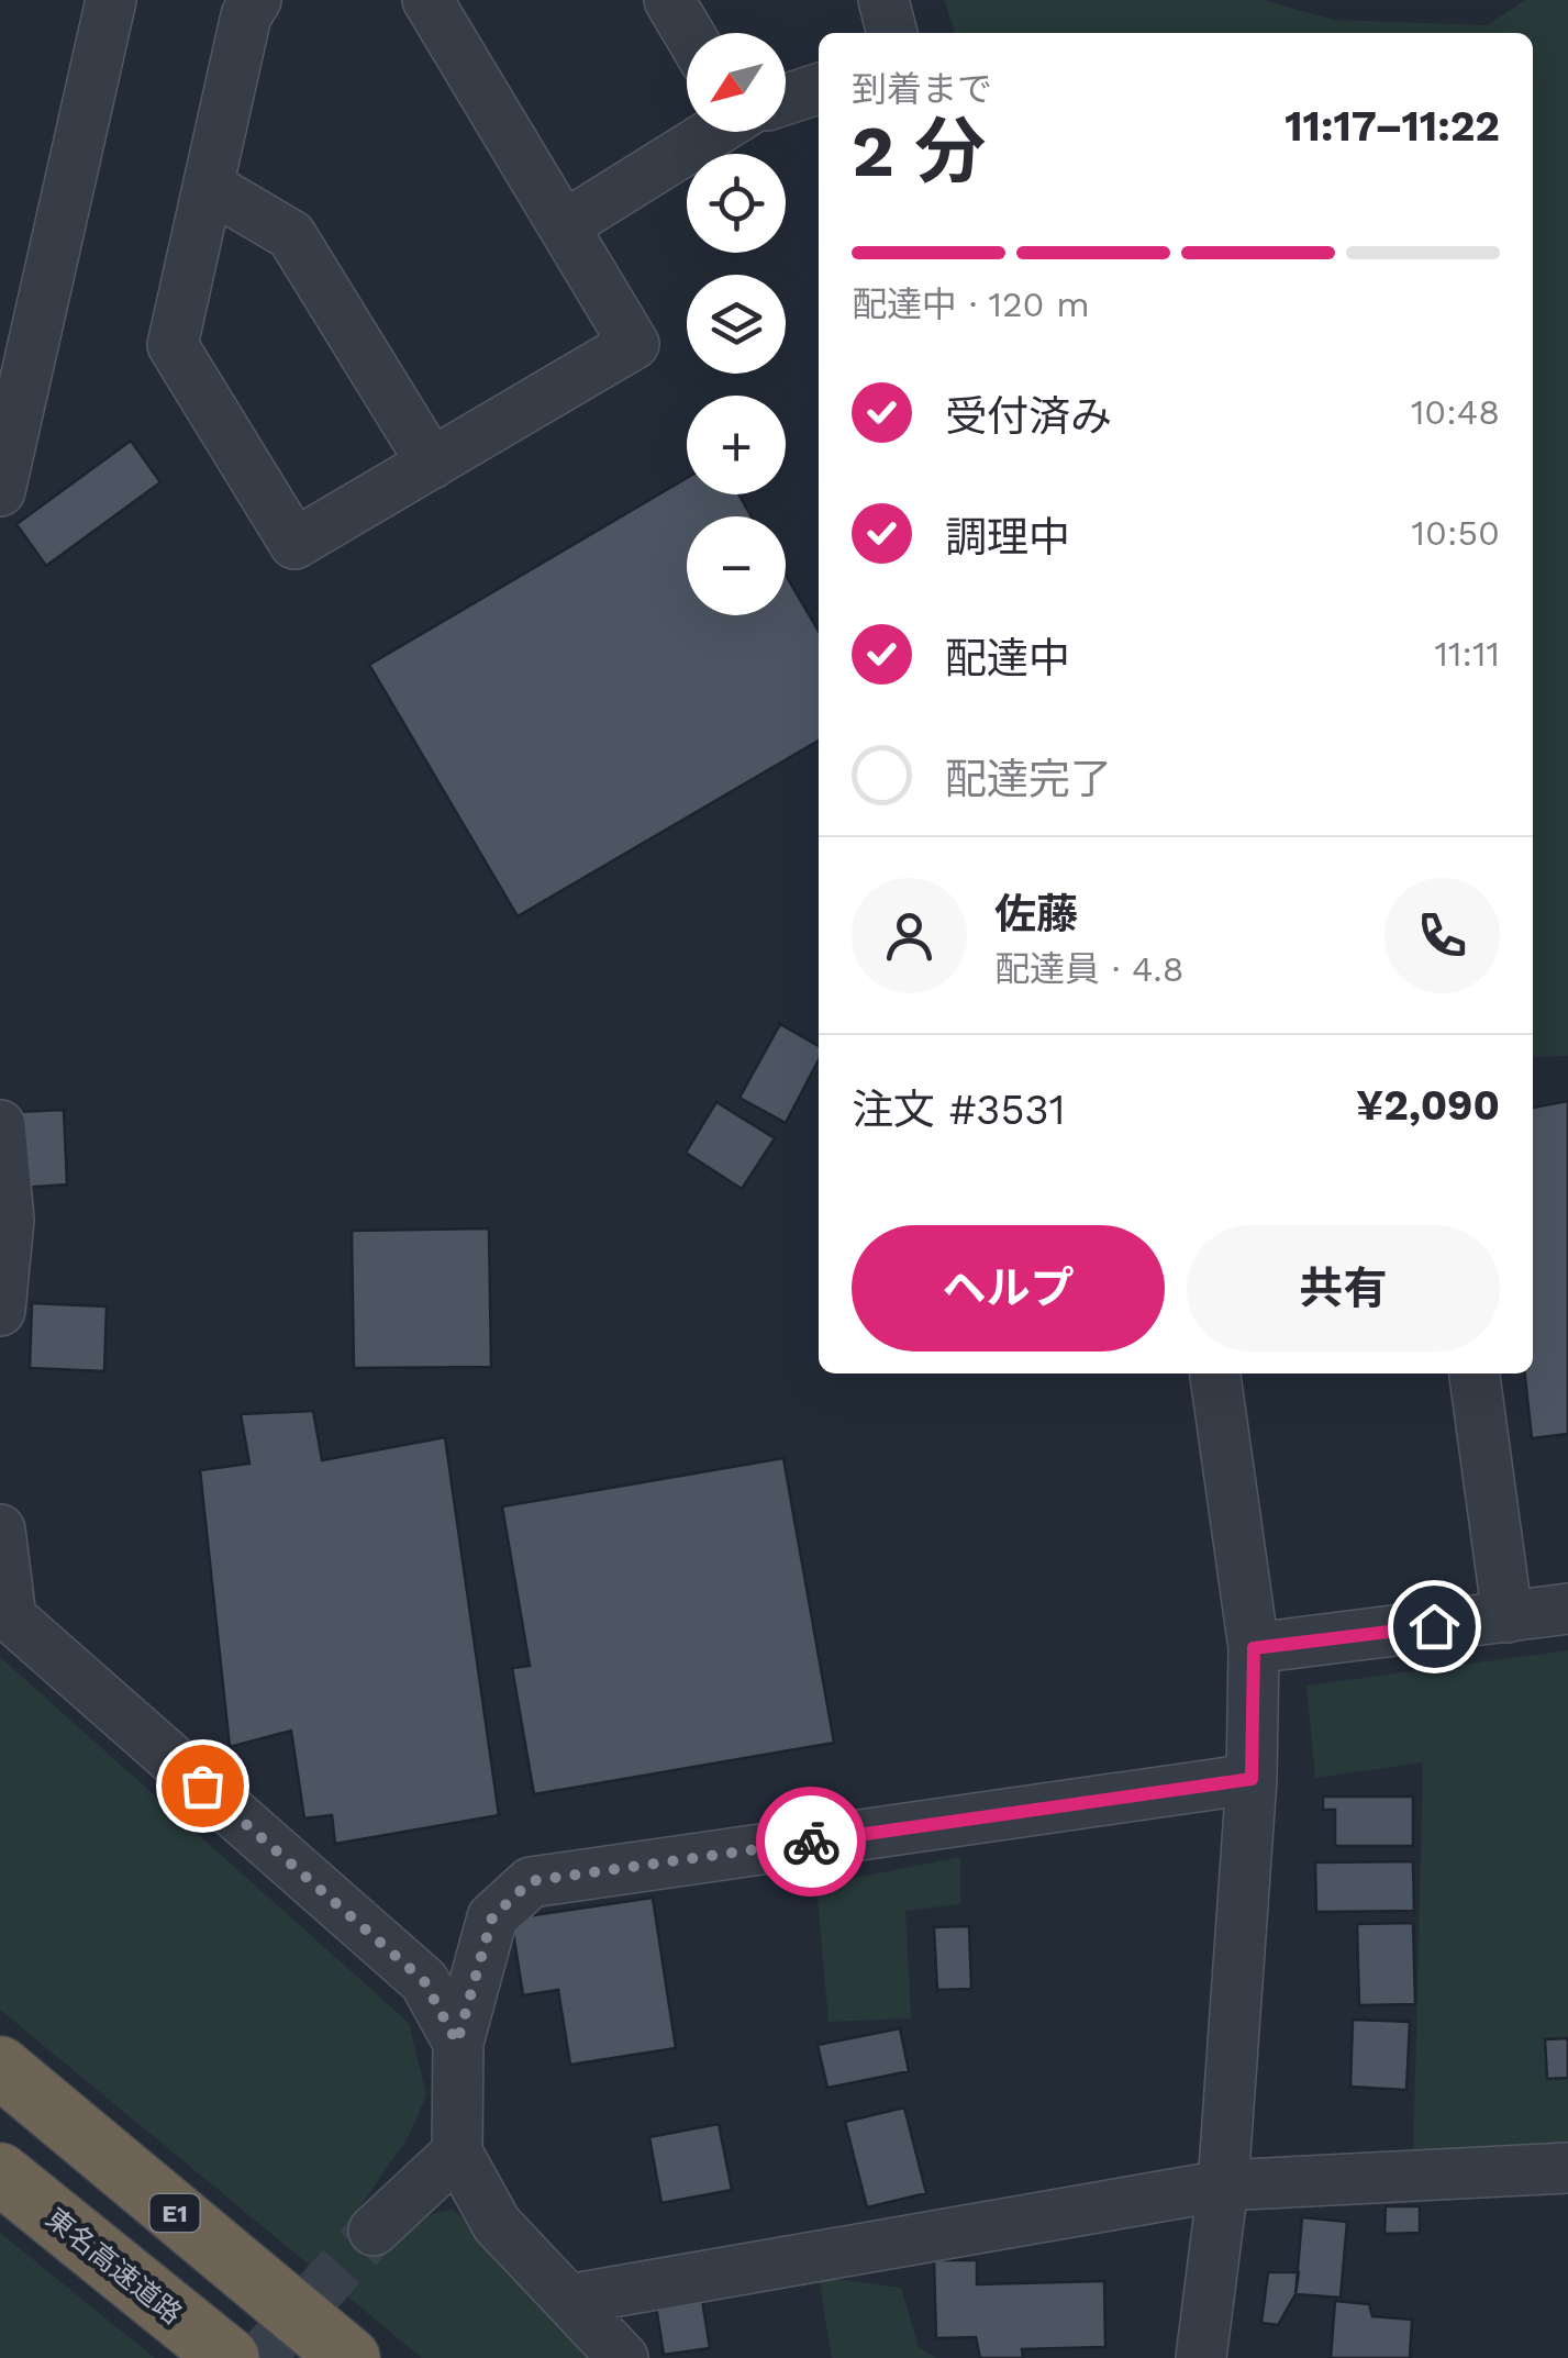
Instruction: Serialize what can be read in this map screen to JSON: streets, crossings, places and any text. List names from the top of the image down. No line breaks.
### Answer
{"streets":{"highway":["E1","東名高速道路"]},"north":"bottom left","page":{"map_buttons":["+","−"],"heading":["2 分","到着まで","11:17–11:22"],"panel":["佐藤","配達員 · 4.8","注文 #3531","¥2,090"],"bar":"配達中 · 120 m","list":[["受付済み","10:48"],["調理中","10:50"],["配達中","11:11"],"配達完了"],"buttons":["ヘルプ","共有"]}}
